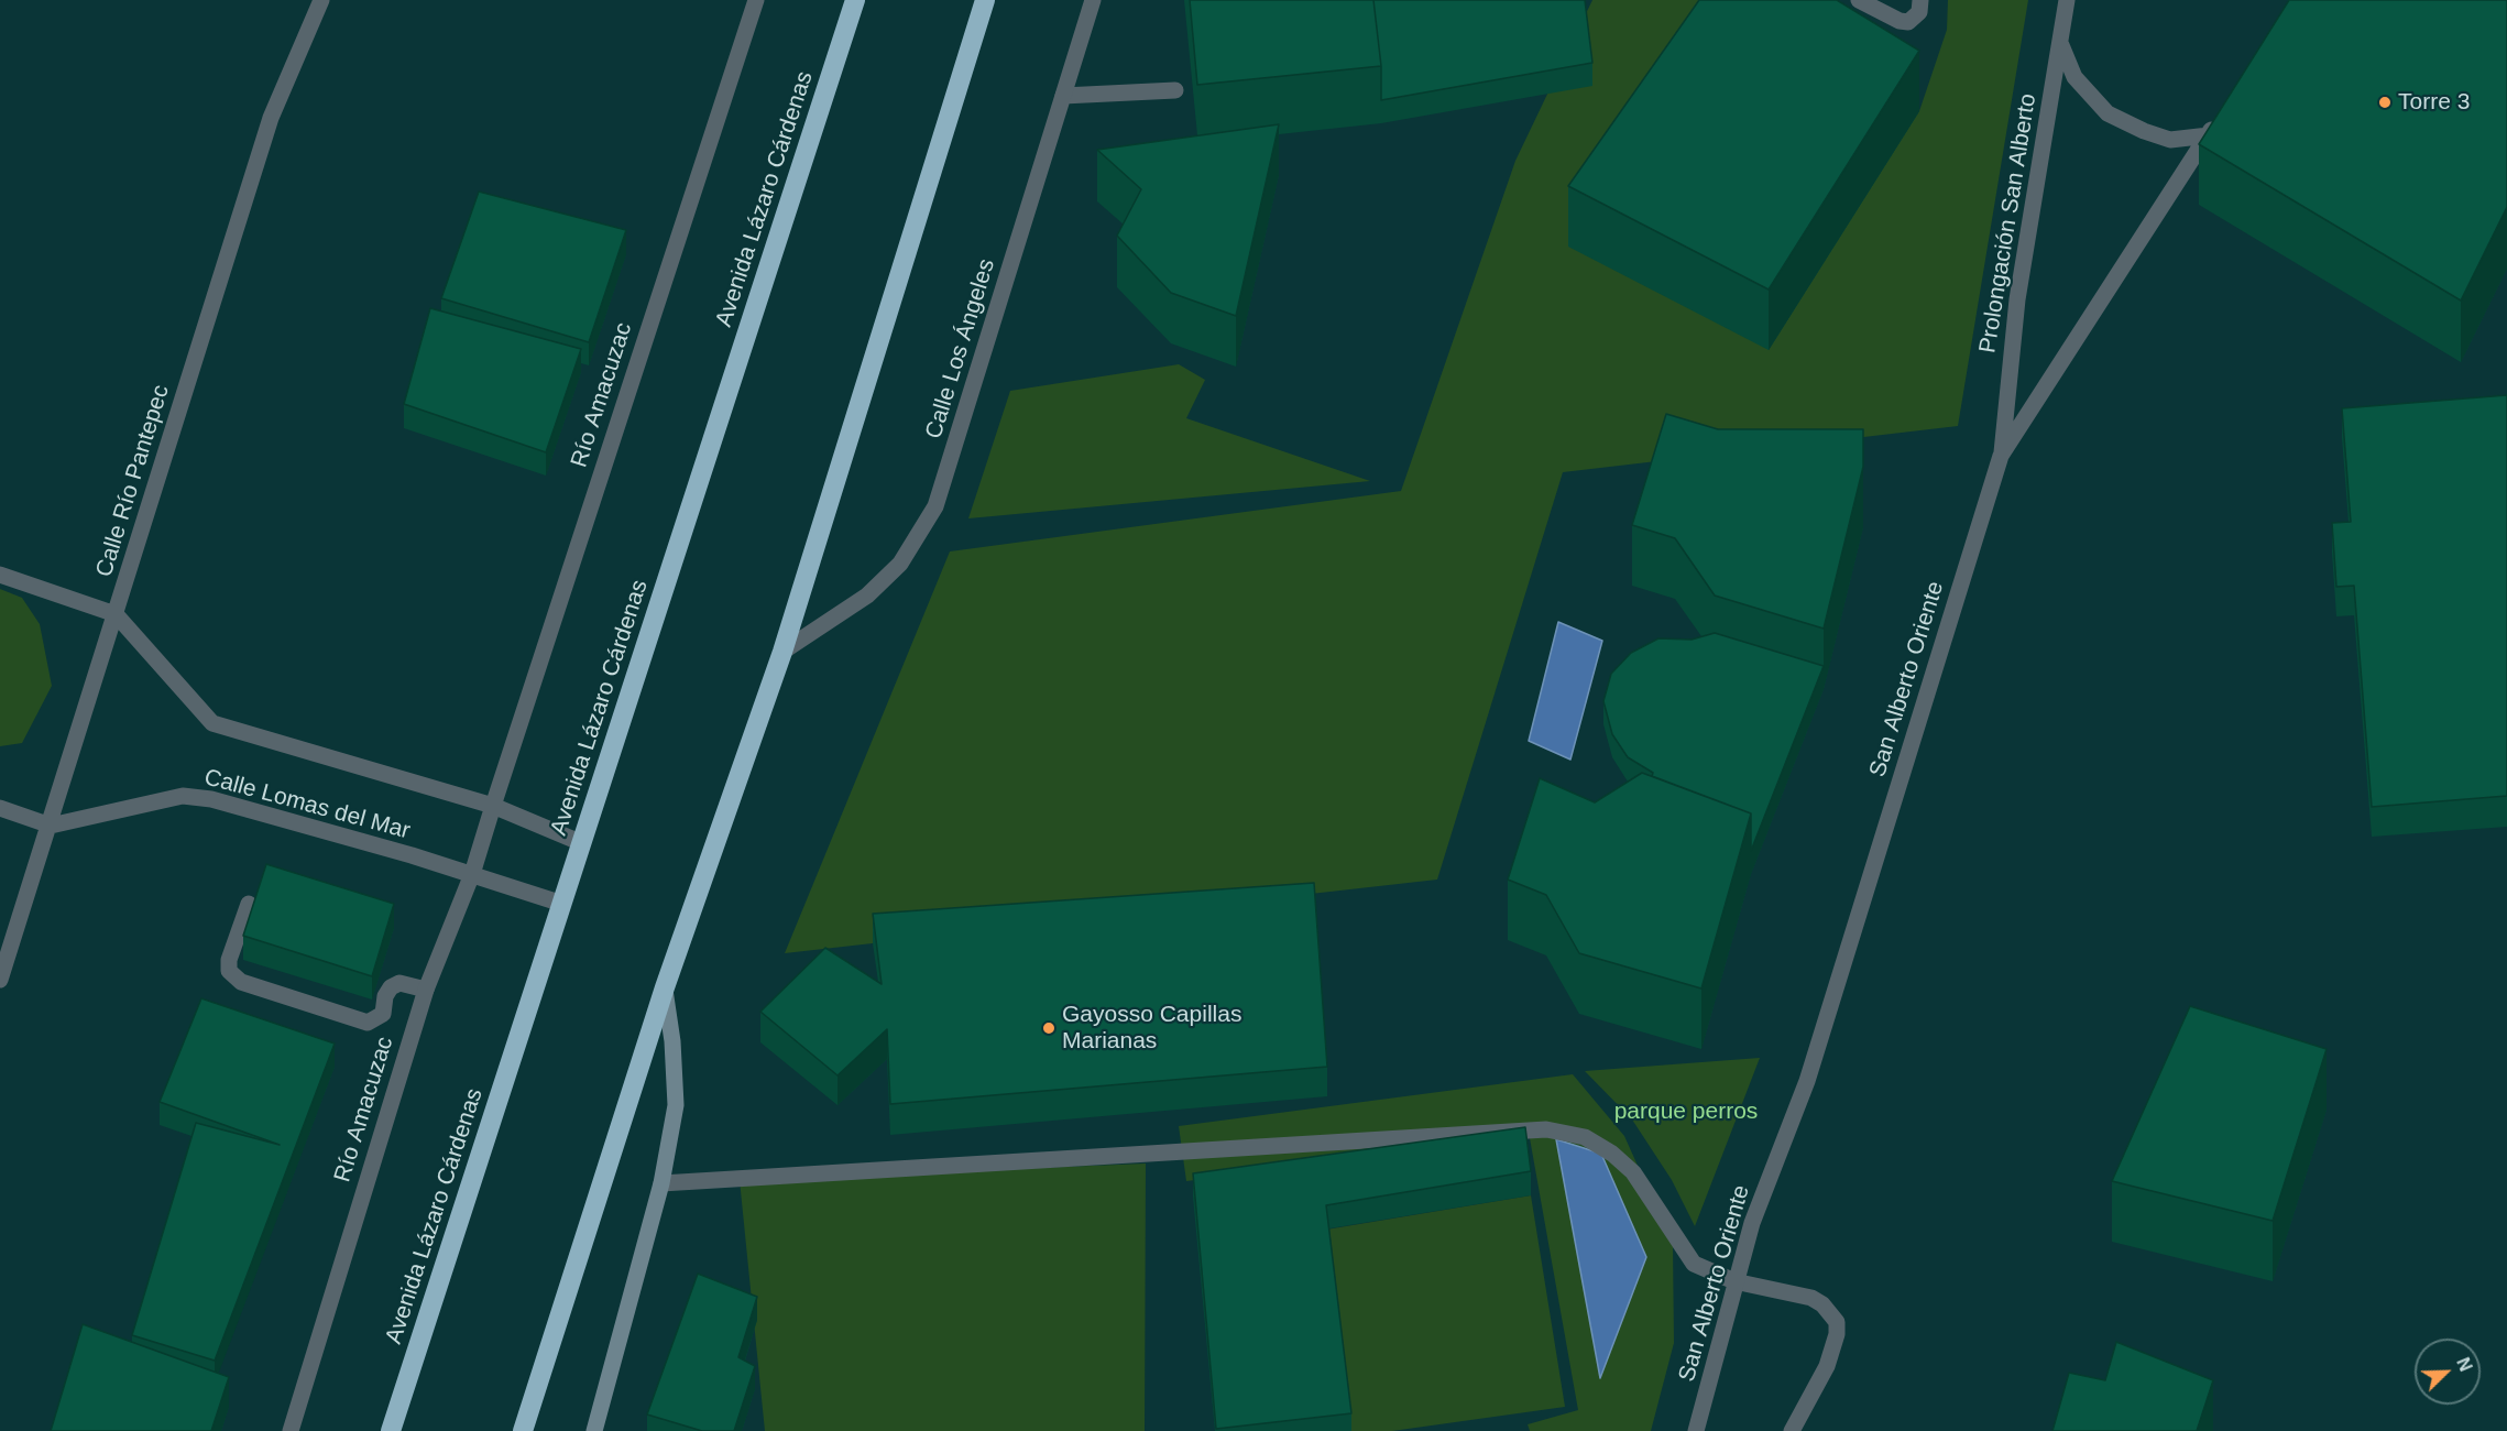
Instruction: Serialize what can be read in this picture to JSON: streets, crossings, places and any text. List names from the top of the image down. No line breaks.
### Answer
{"streets":{"highway":["Avenida Lázaro Cárdenas"],"street":["Prolongación San Alberto","Calle Los Ángeles","Río Amacuzac","Calle Río Pantepec","San Alberto Oriente","Calle Lomas del Mar"]},"crossings":[["Avenida Lázaro Cárdenas","Calle Lomas del Mar"],["Prolongación San Alberto","San Alberto Oriente"],["Río Amacuzac","Calle Lomas del Mar"],["Calle Río Pantepec","Calle Lomas del Mar"]],"parks":["parque perros"],"places":["Torre 3","Gayosso Capillas Marianas"],"north":"top right"}
